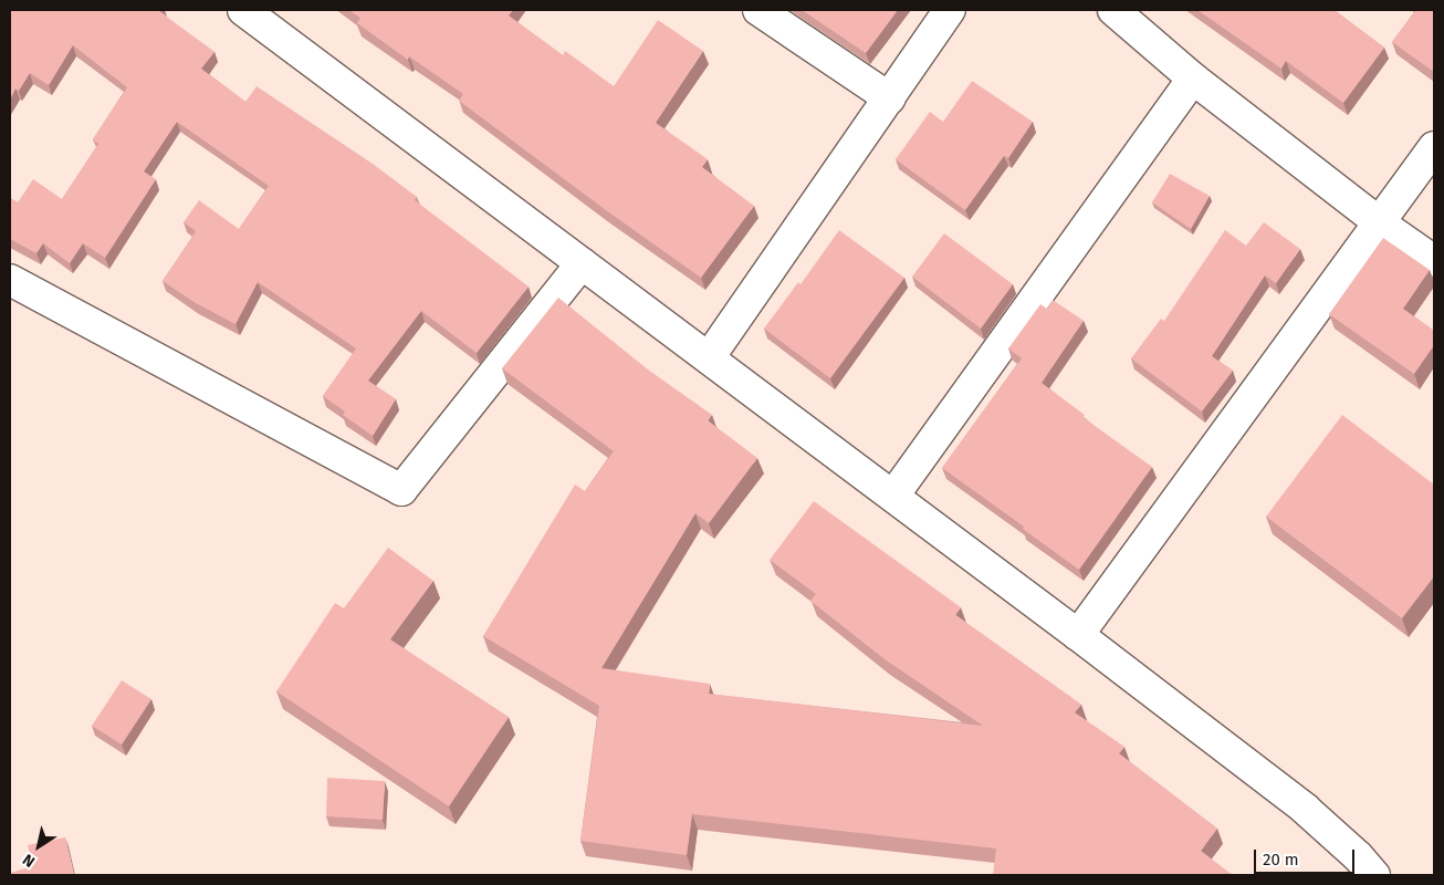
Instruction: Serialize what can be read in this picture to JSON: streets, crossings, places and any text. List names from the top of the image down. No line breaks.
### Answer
{"scale_bar":"20 m","north":"bottom left"}
